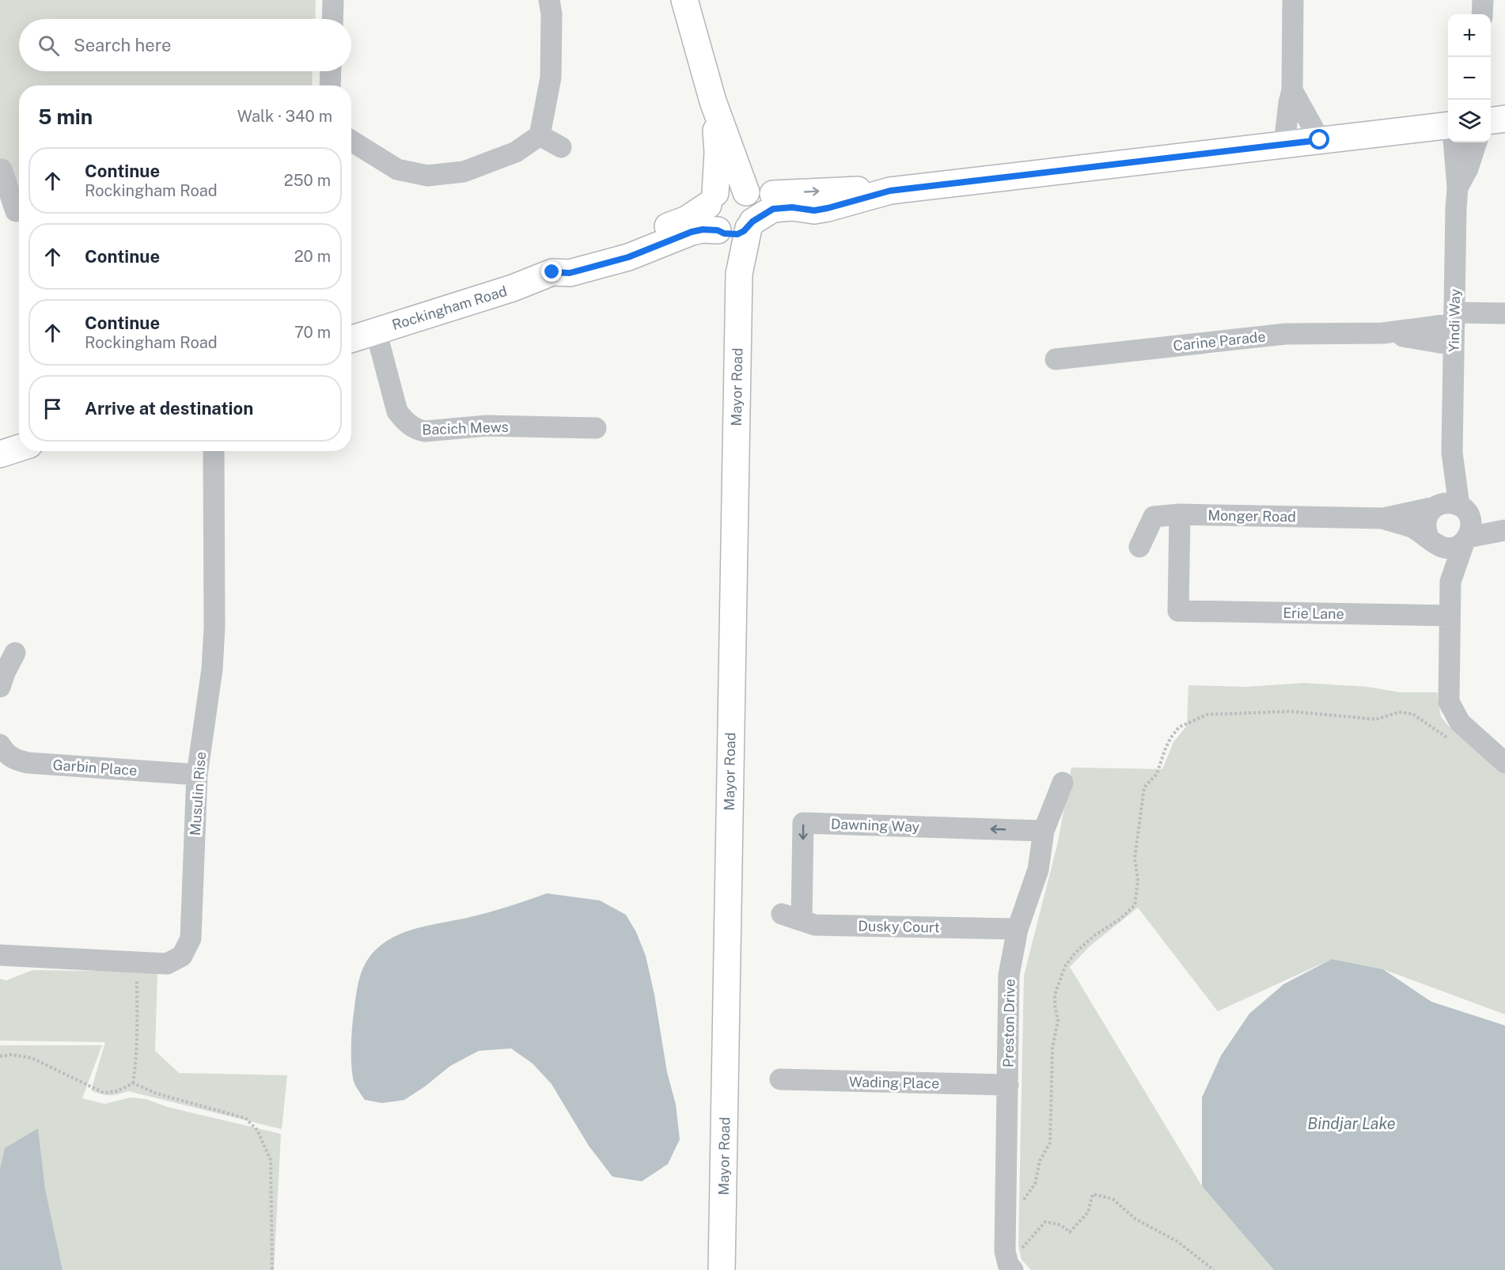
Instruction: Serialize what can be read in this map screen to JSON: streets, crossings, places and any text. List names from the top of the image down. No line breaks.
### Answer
{"streets":{"main road":["Rockingham Road","Mayor Road"],"street":["Yindi Way","Carine Parade","Bacich Mews","Monger Road","Erie Lane","Garbin Place","Musulin Rise","Dawning Way","Dusky Court","Preston Drive","Wading Place"]},"crossings":[["Rockingham Road","Mayor Road"],["Rockingham Road","Bacich Mews"],["Yindi Way","Carine Parade"],["Yindi Way","Monger Road"],["Yindi Way","Erie Lane"],["Monger Road","Erie Lane"],["Garbin Place","Musulin Rise"],["Dawning Way","Dusky Court"],["Dawning Way","Preston Drive"],["Dusky Court","Preston Drive"],["Preston Drive","Wading Place"]],"water":["Bindjar Lake"],"page":{"map_buttons":["+","−"],"search":"Search here","heading":["5 min","Walk · 340 m"],"list":[["Continue","Rockingham Road","250 m"],["Continue","20 m"],["Continue","Rockingham Road","70 m"],"Arrive at destination"]}}
